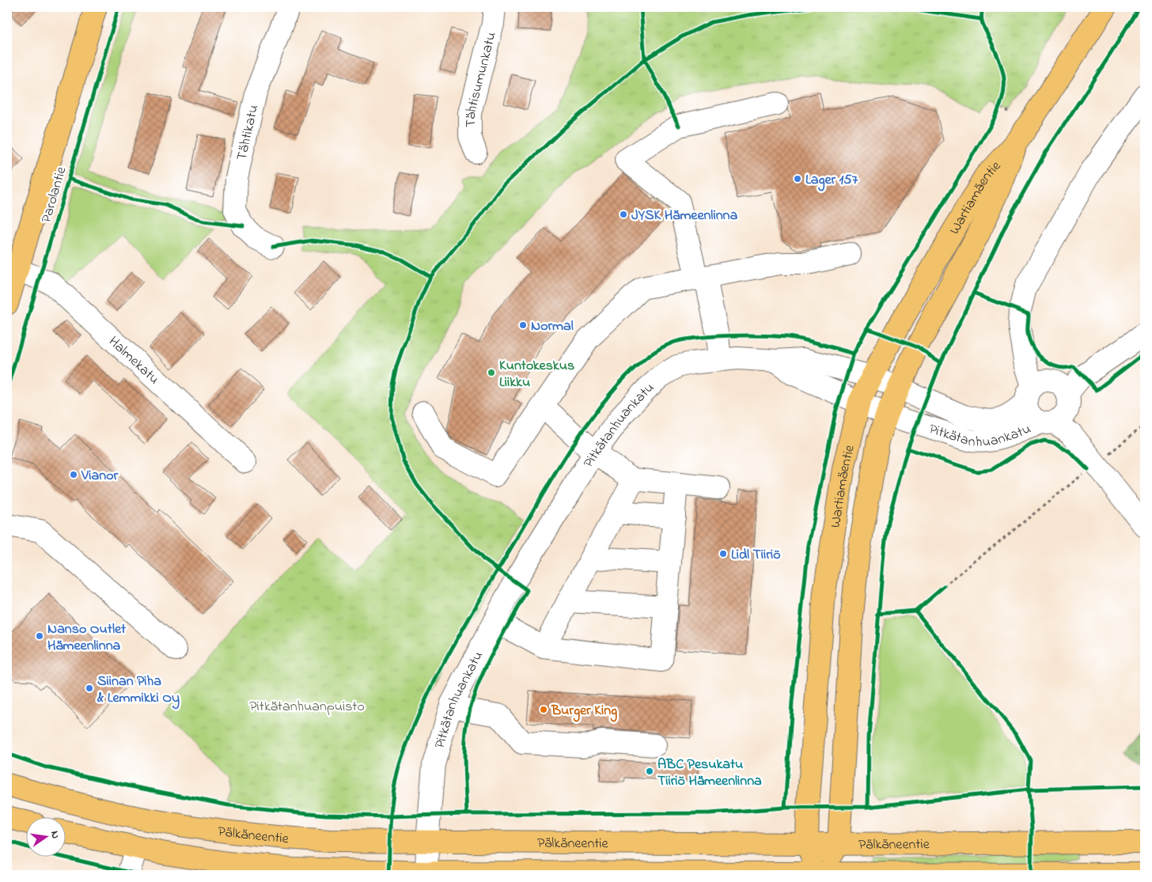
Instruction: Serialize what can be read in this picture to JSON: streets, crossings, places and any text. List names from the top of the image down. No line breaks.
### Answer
{"streets":{"main road":["Parolantie","Wartiamäentie","Pälkäneentie"],"street":["Tähtisumunkatu","Tähtikatu","Halmekatu","Pitkätanhuankatu"]},"crossings":[["Parolantie","Halmekatu"],["Wartiamäentie","Pitkätanhuankatu"],["Wartiamäentie","Pälkäneentie"],["Pitkätanhuankatu","Pälkäneentie"]],"parks":["Pitkätanhuanpuisto"],"places":["Lager 157","JYSK Hämeenlinna","Normal","Kuntokeskus Liikku","Vianor","Lidl Tiiriö","Nanso Outlet Hämeenlinna","Siinan Piha & Lemmikki Oy","Burger King","ABC Pesukatu Tiiriö Hämeenlinna"],"north":"right"}
